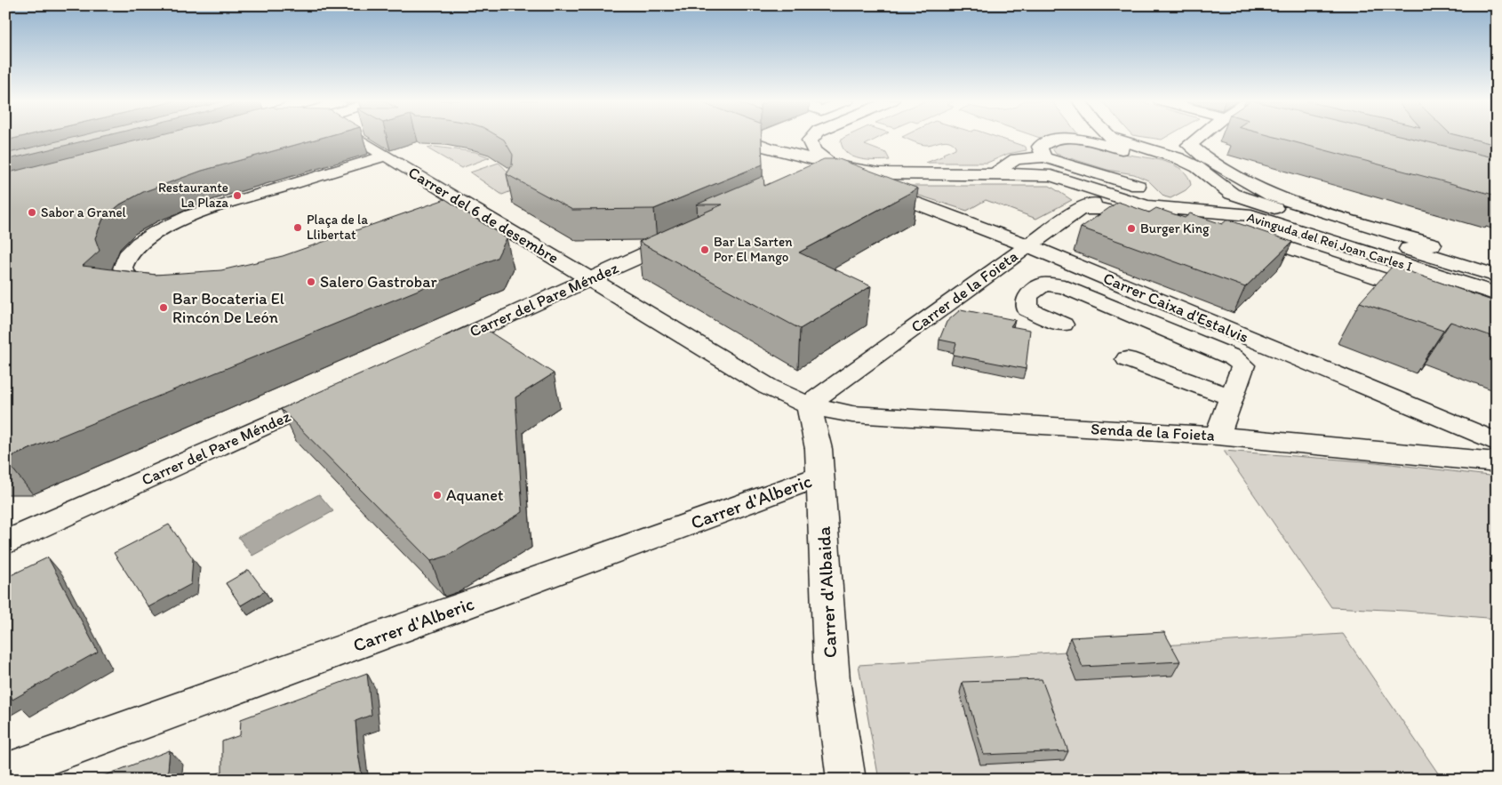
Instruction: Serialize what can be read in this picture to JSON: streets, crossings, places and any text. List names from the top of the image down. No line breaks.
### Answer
{"streets":{"street":["Carrer del 6 de desembre","Avinguda del Rei Joan Carles I","Carrer de la Foieta","Carrer del Pare Méndez","Carrer Caixa d'Estalvis","Senda de la Foieta","Carrer d'Alberic","Carrer d'Albaida"]},"crossings":[["Carrer del 6 de desembre","Carrer de la Foieta"],["Carrer del 6 de desembre","Carrer del Pare Méndez"],["Carrer del 6 de desembre","Senda de la Foieta"],["Carrer del 6 de desembre","Carrer d'Albaida"],["Avinguda del Rei Joan Carles I","Carrer de la Foieta"],["Avinguda del Rei Joan Carles I","Carrer Caixa d'Estalvis"],["Carrer de la Foieta","Carrer Caixa d'Estalvis"],["Carrer de la Foieta","Senda de la Foieta"],["Carrer de la Foieta","Carrer d'Albaida"],["Senda de la Foieta","Carrer d'Albaida"],["Carrer d'Alberic","Carrer d'Albaida"]],"places":["Restaurante La Plaza","Sabor a Granel","Plaça de la Llibertat","Burger King","Bar La Sarten Por El Mango","Salero Gastrobar","Bar Bocateria El Rincón De León","Aquanet"]}
